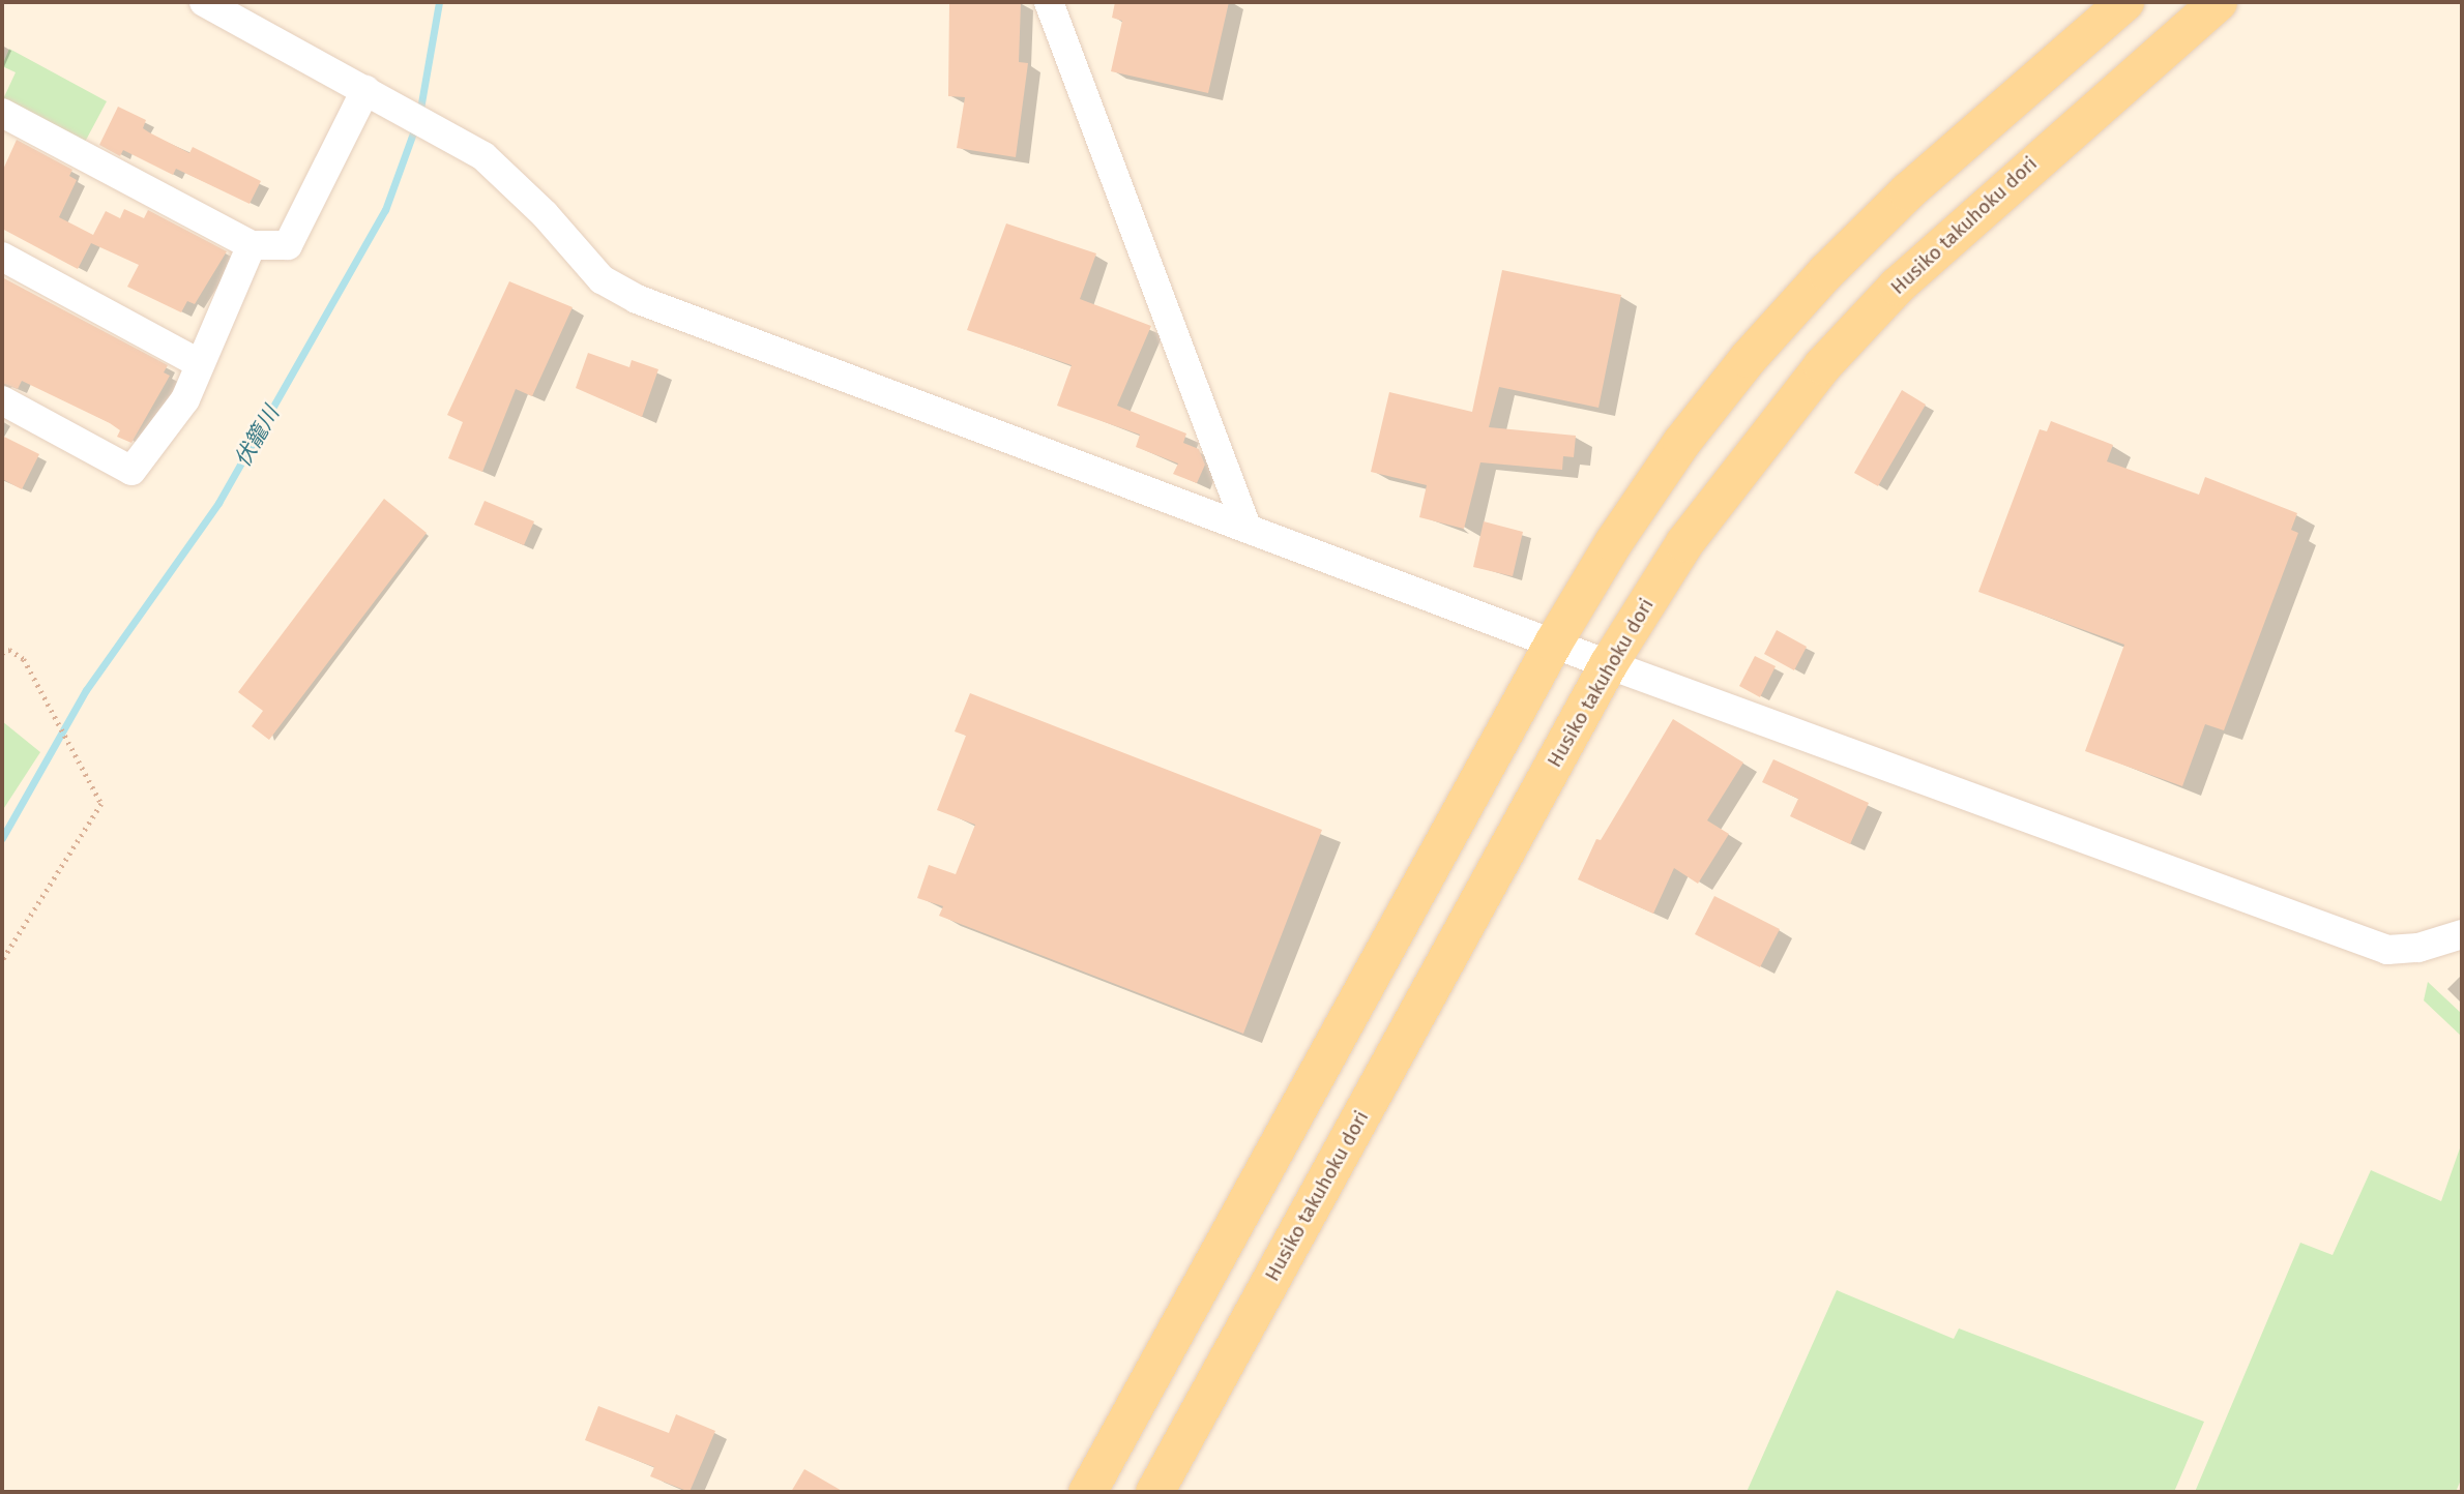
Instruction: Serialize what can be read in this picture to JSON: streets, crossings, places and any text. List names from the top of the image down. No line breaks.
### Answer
{"streets":{"main road":["Husiko takuhoku dori"]},"water":["伏籠川"]}
